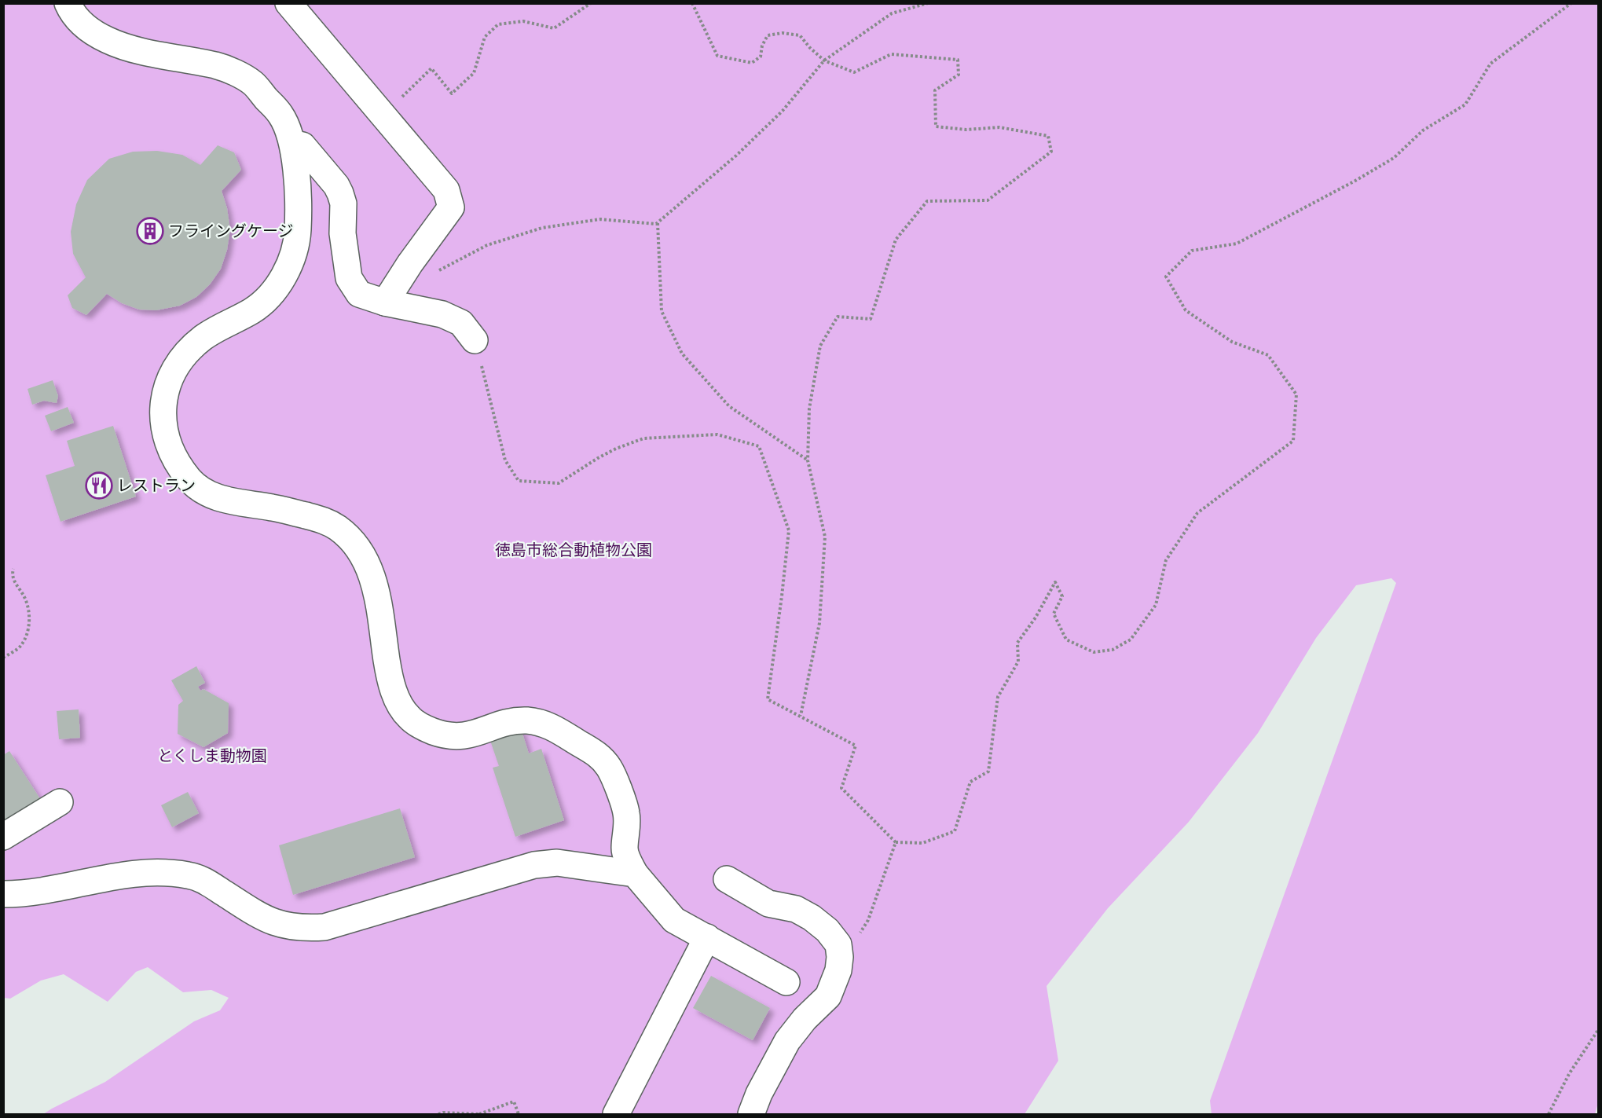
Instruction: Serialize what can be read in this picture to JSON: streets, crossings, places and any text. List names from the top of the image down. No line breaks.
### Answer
{"parks":["徳島市総合動植物公園","とくしま動物園"],"places":{"building":["フライングケージ"],"restaurant":["レストラン"]}}
